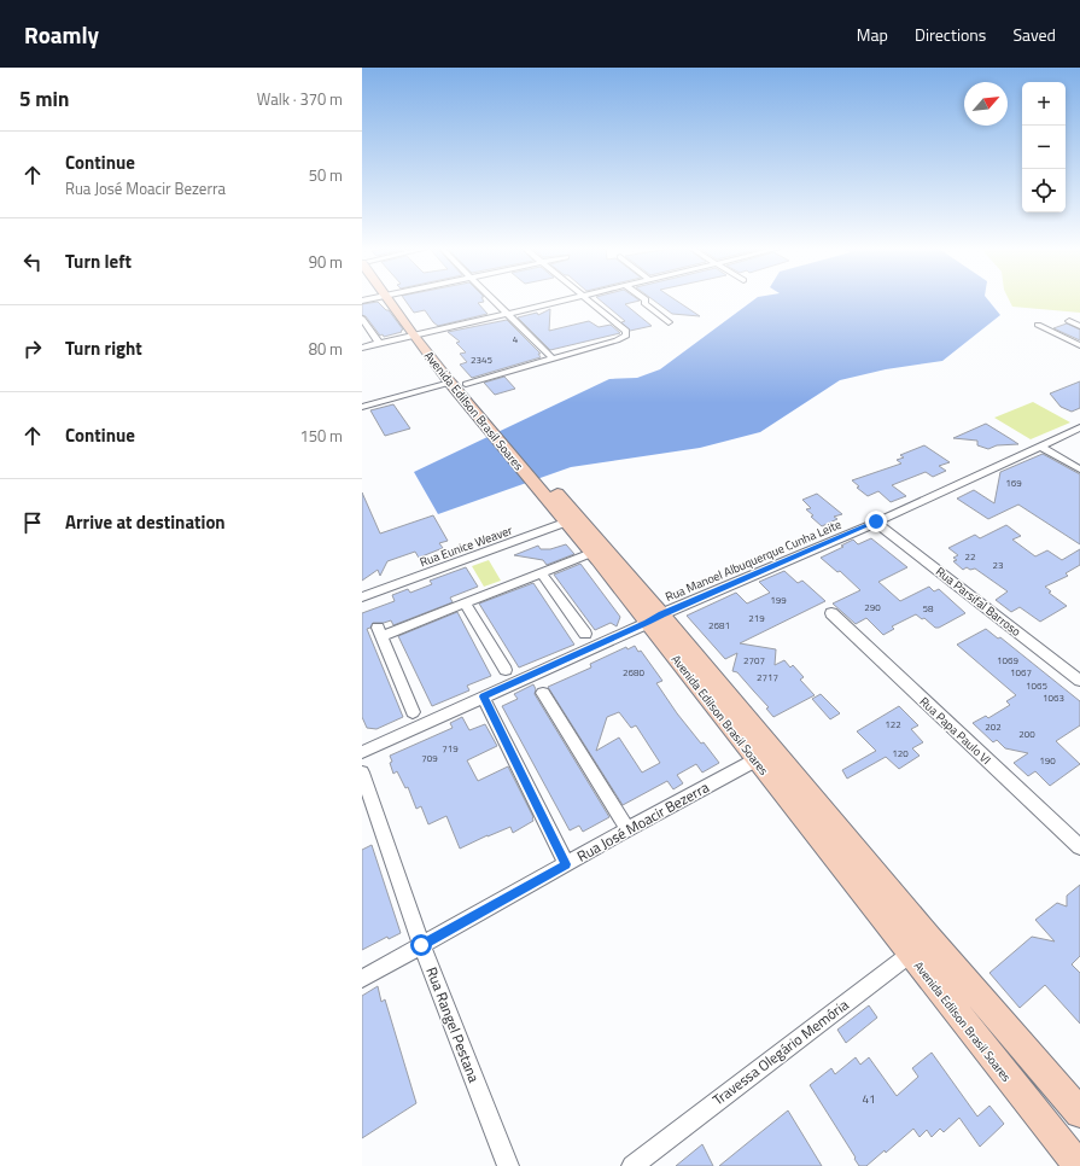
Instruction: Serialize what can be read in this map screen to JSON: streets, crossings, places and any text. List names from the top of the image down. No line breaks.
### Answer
{"streets":{"main road":["Avenida Edilson Brasil Soares"],"street":["Rua Eunice Weaver","Rua Manoel Albuquerque Cunha Leite","Rua Parsifal Barroso","Rua Papa Paulo VI","Rua José Moacir Bezerra","Rua Rangel Pestana","Travessa Olegário Memória"]},"crossings":[["Avenida Edilson Brasil Soares","Rua Eunice Weaver"],["Avenida Edilson Brasil Soares","Rua Manoel Albuquerque Cunha Leite"],["Avenida Edilson Brasil Soares","Rua José Moacir Bezerra"],["Avenida Edilson Brasil Soares","Travessa Olegário Memória"],["Rua Manoel Albuquerque Cunha Leite","Rua Parsifal Barroso"],["Rua José Moacir Bezerra","Rua Rangel Pestana"]],"house_numbers":["4","2345","169","22","23","199","290","58","219","2681","2707","1069","2680","1067","2717","1065","1063","122","202","200","719","120","709","190","41"],"north":"top right","page":{"header":"Roamly","nav":["Map","Directions","Saved"],"heading":["5 min","Walk · 370 m"],"map_buttons":["+","−"],"list":[["Continue","Rua José Moacir Bezerra","50 m"],["Turn left","90 m"],["Turn right","80 m"],["Continue","150 m"],"Arrive at destination"]}}
